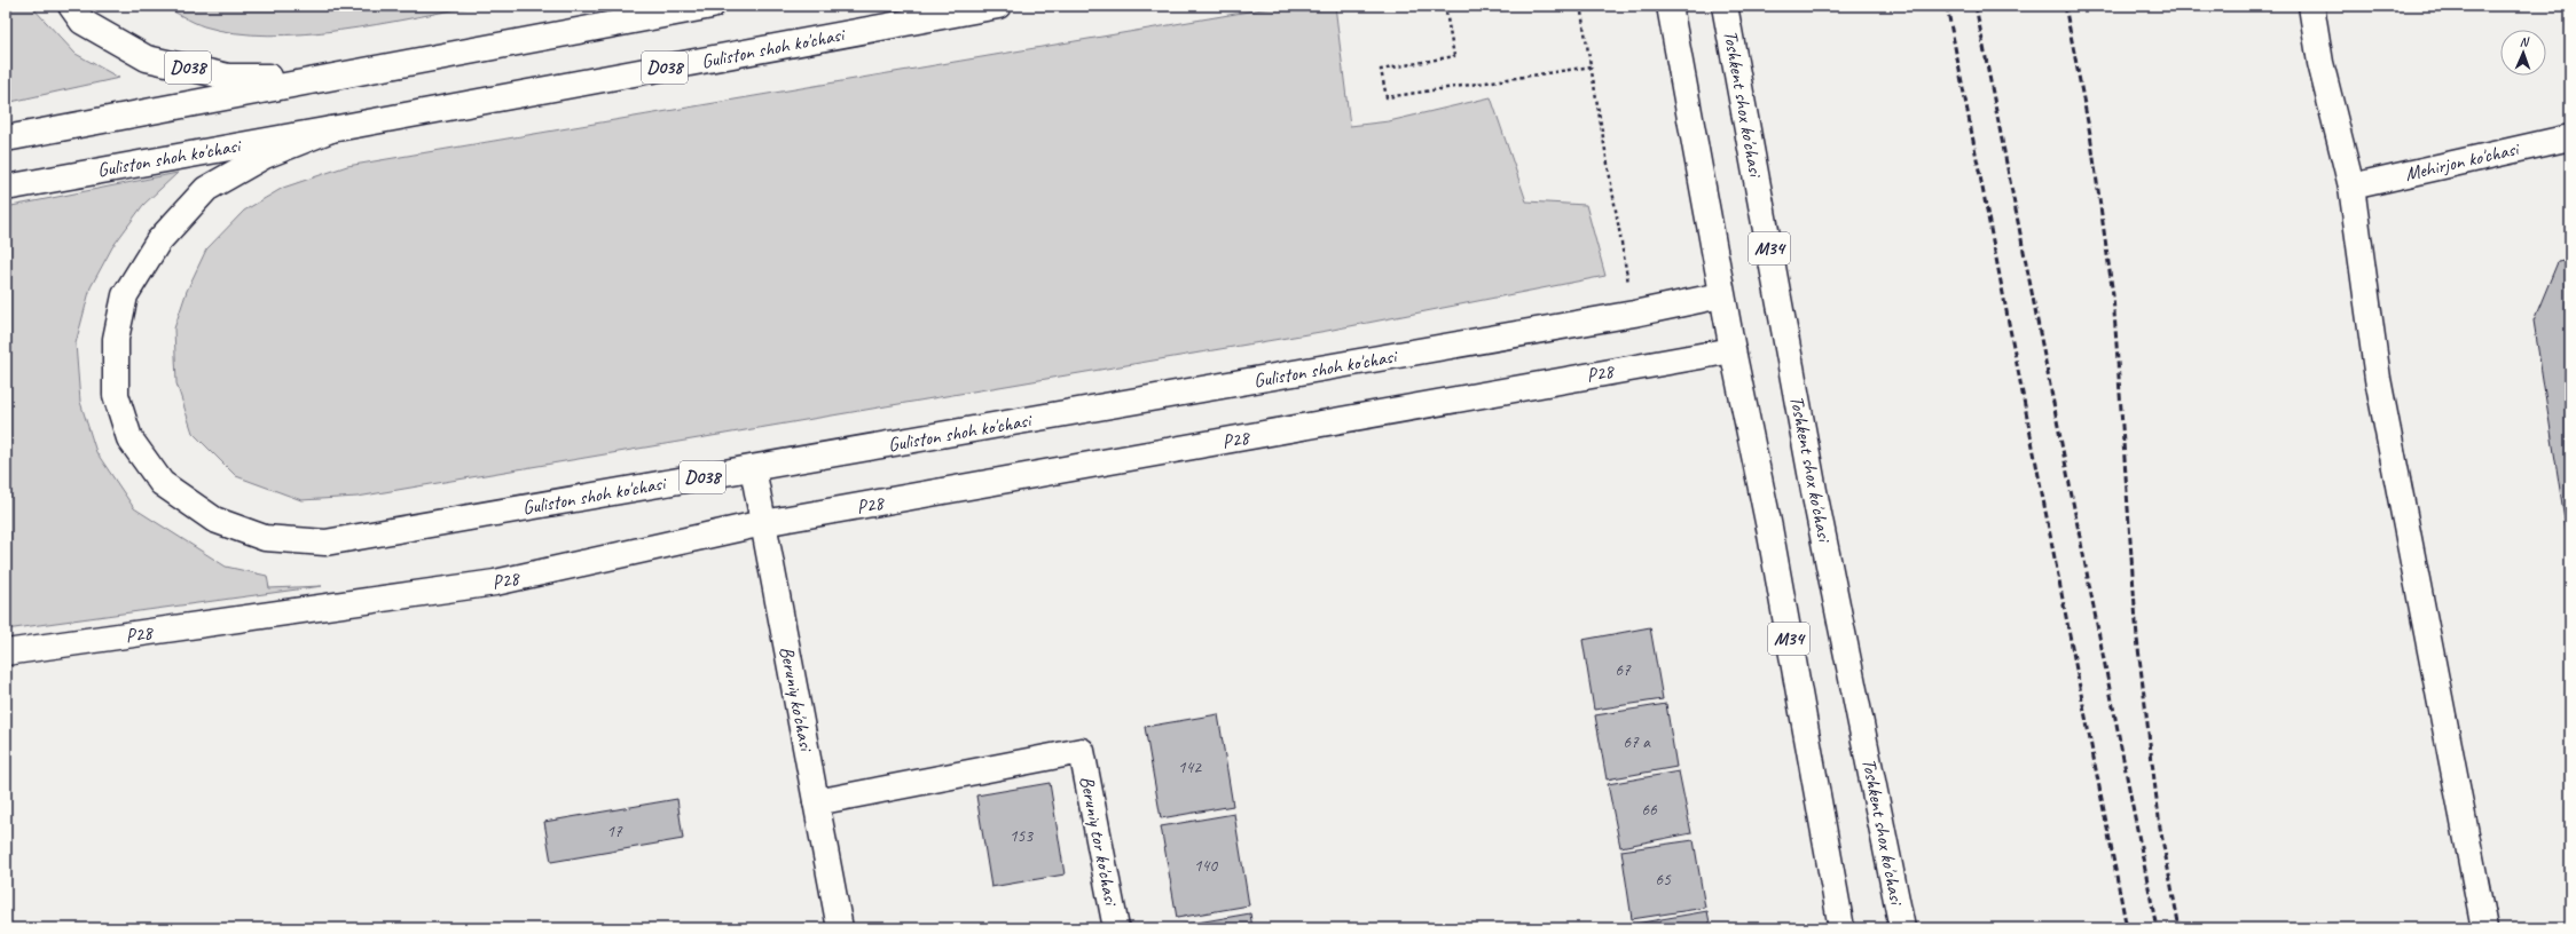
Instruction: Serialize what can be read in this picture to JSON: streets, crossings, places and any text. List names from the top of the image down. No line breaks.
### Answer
{"streets":{"main road":["Guliston shoh ko'chasi","D038","Toshkent shox ko'chasi","Mehirjon ko'chasi","M34","Р28","Beruniy ko'chasi","Beruniy tor ko'chasi"]},"crossings":[["Guliston shoh ko'chasi","M34"],["Guliston shoh ko'chasi","Beruniy ko'chasi"],["M34","Р28"],["Р28","Beruniy ko'chasi"],["Beruniy ko'chasi","Beruniy tor ko'chasi"]],"house_numbers":["67","67 а","142","66","17","153","140","65"],"north":"top"}
